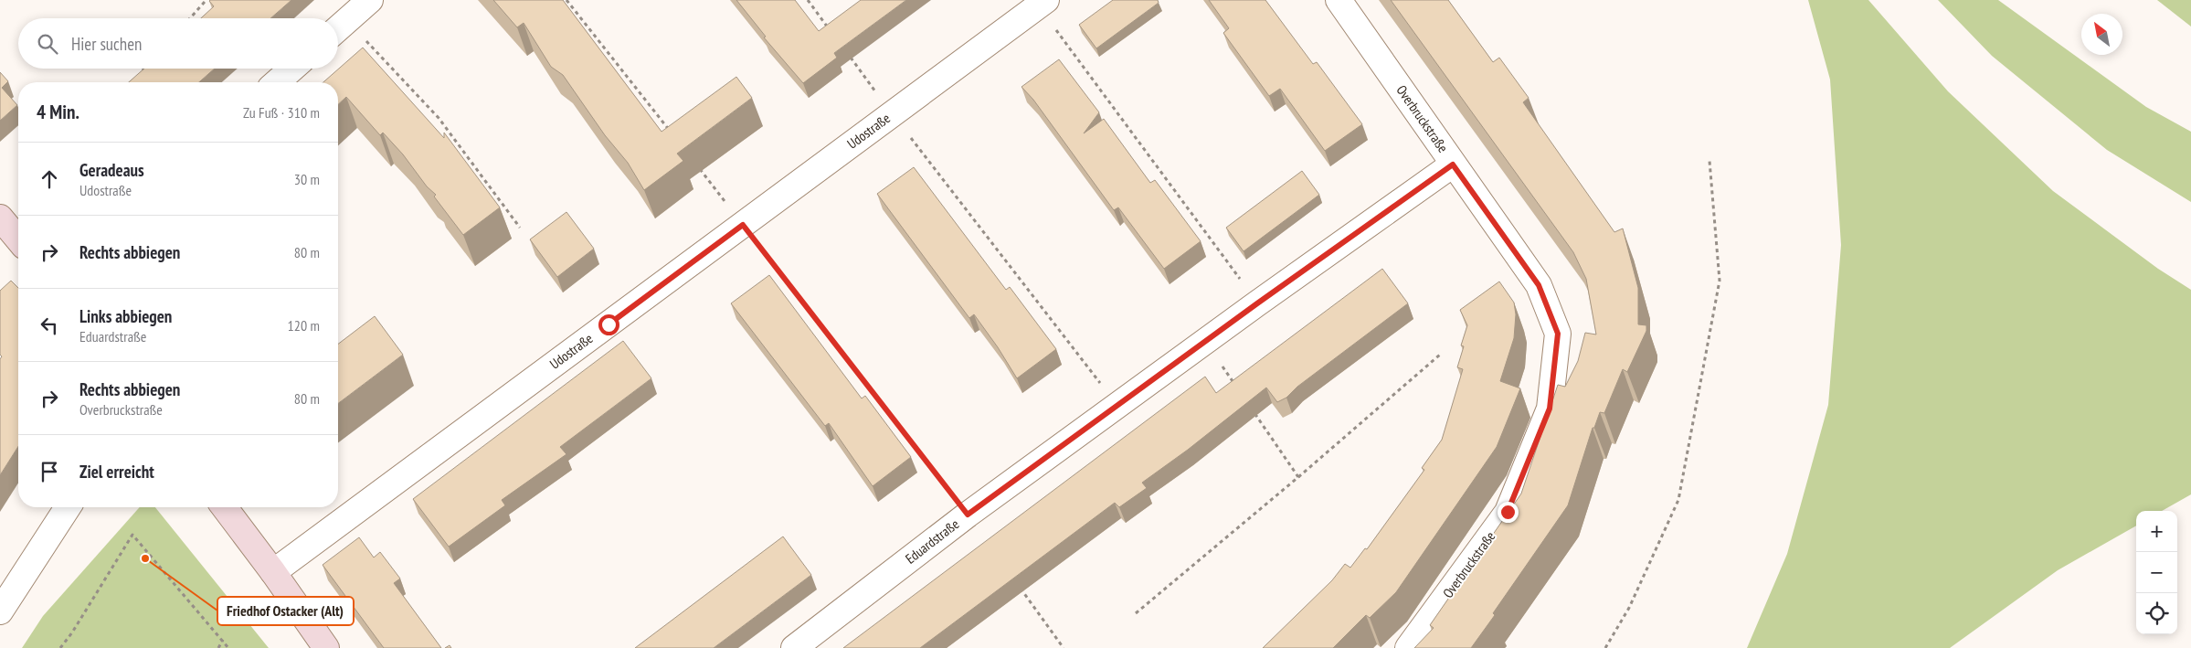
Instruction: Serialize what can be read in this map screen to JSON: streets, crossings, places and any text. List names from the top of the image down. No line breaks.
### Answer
{"streets":{"street":["Overbruckstraße","Udostraße","Eduardstraße"]},"crossings":[["Overbruckstraße","Eduardstraße"]],"places":["Friedhof Ostacker (Alt)"],"north":"top left","page":{"search":"Hier suchen","heading":["4 Min.","Zu Fuß · 310 m"],"list":[["Geradeaus","Udostraße","30 m"],["Rechts abbiegen","80 m"],["Links abbiegen","Eduardstraße","120 m"],["Rechts abbiegen","Overbruckstraße","80 m"],"Ziel erreicht"],"map_buttons":["+","−"]}}
